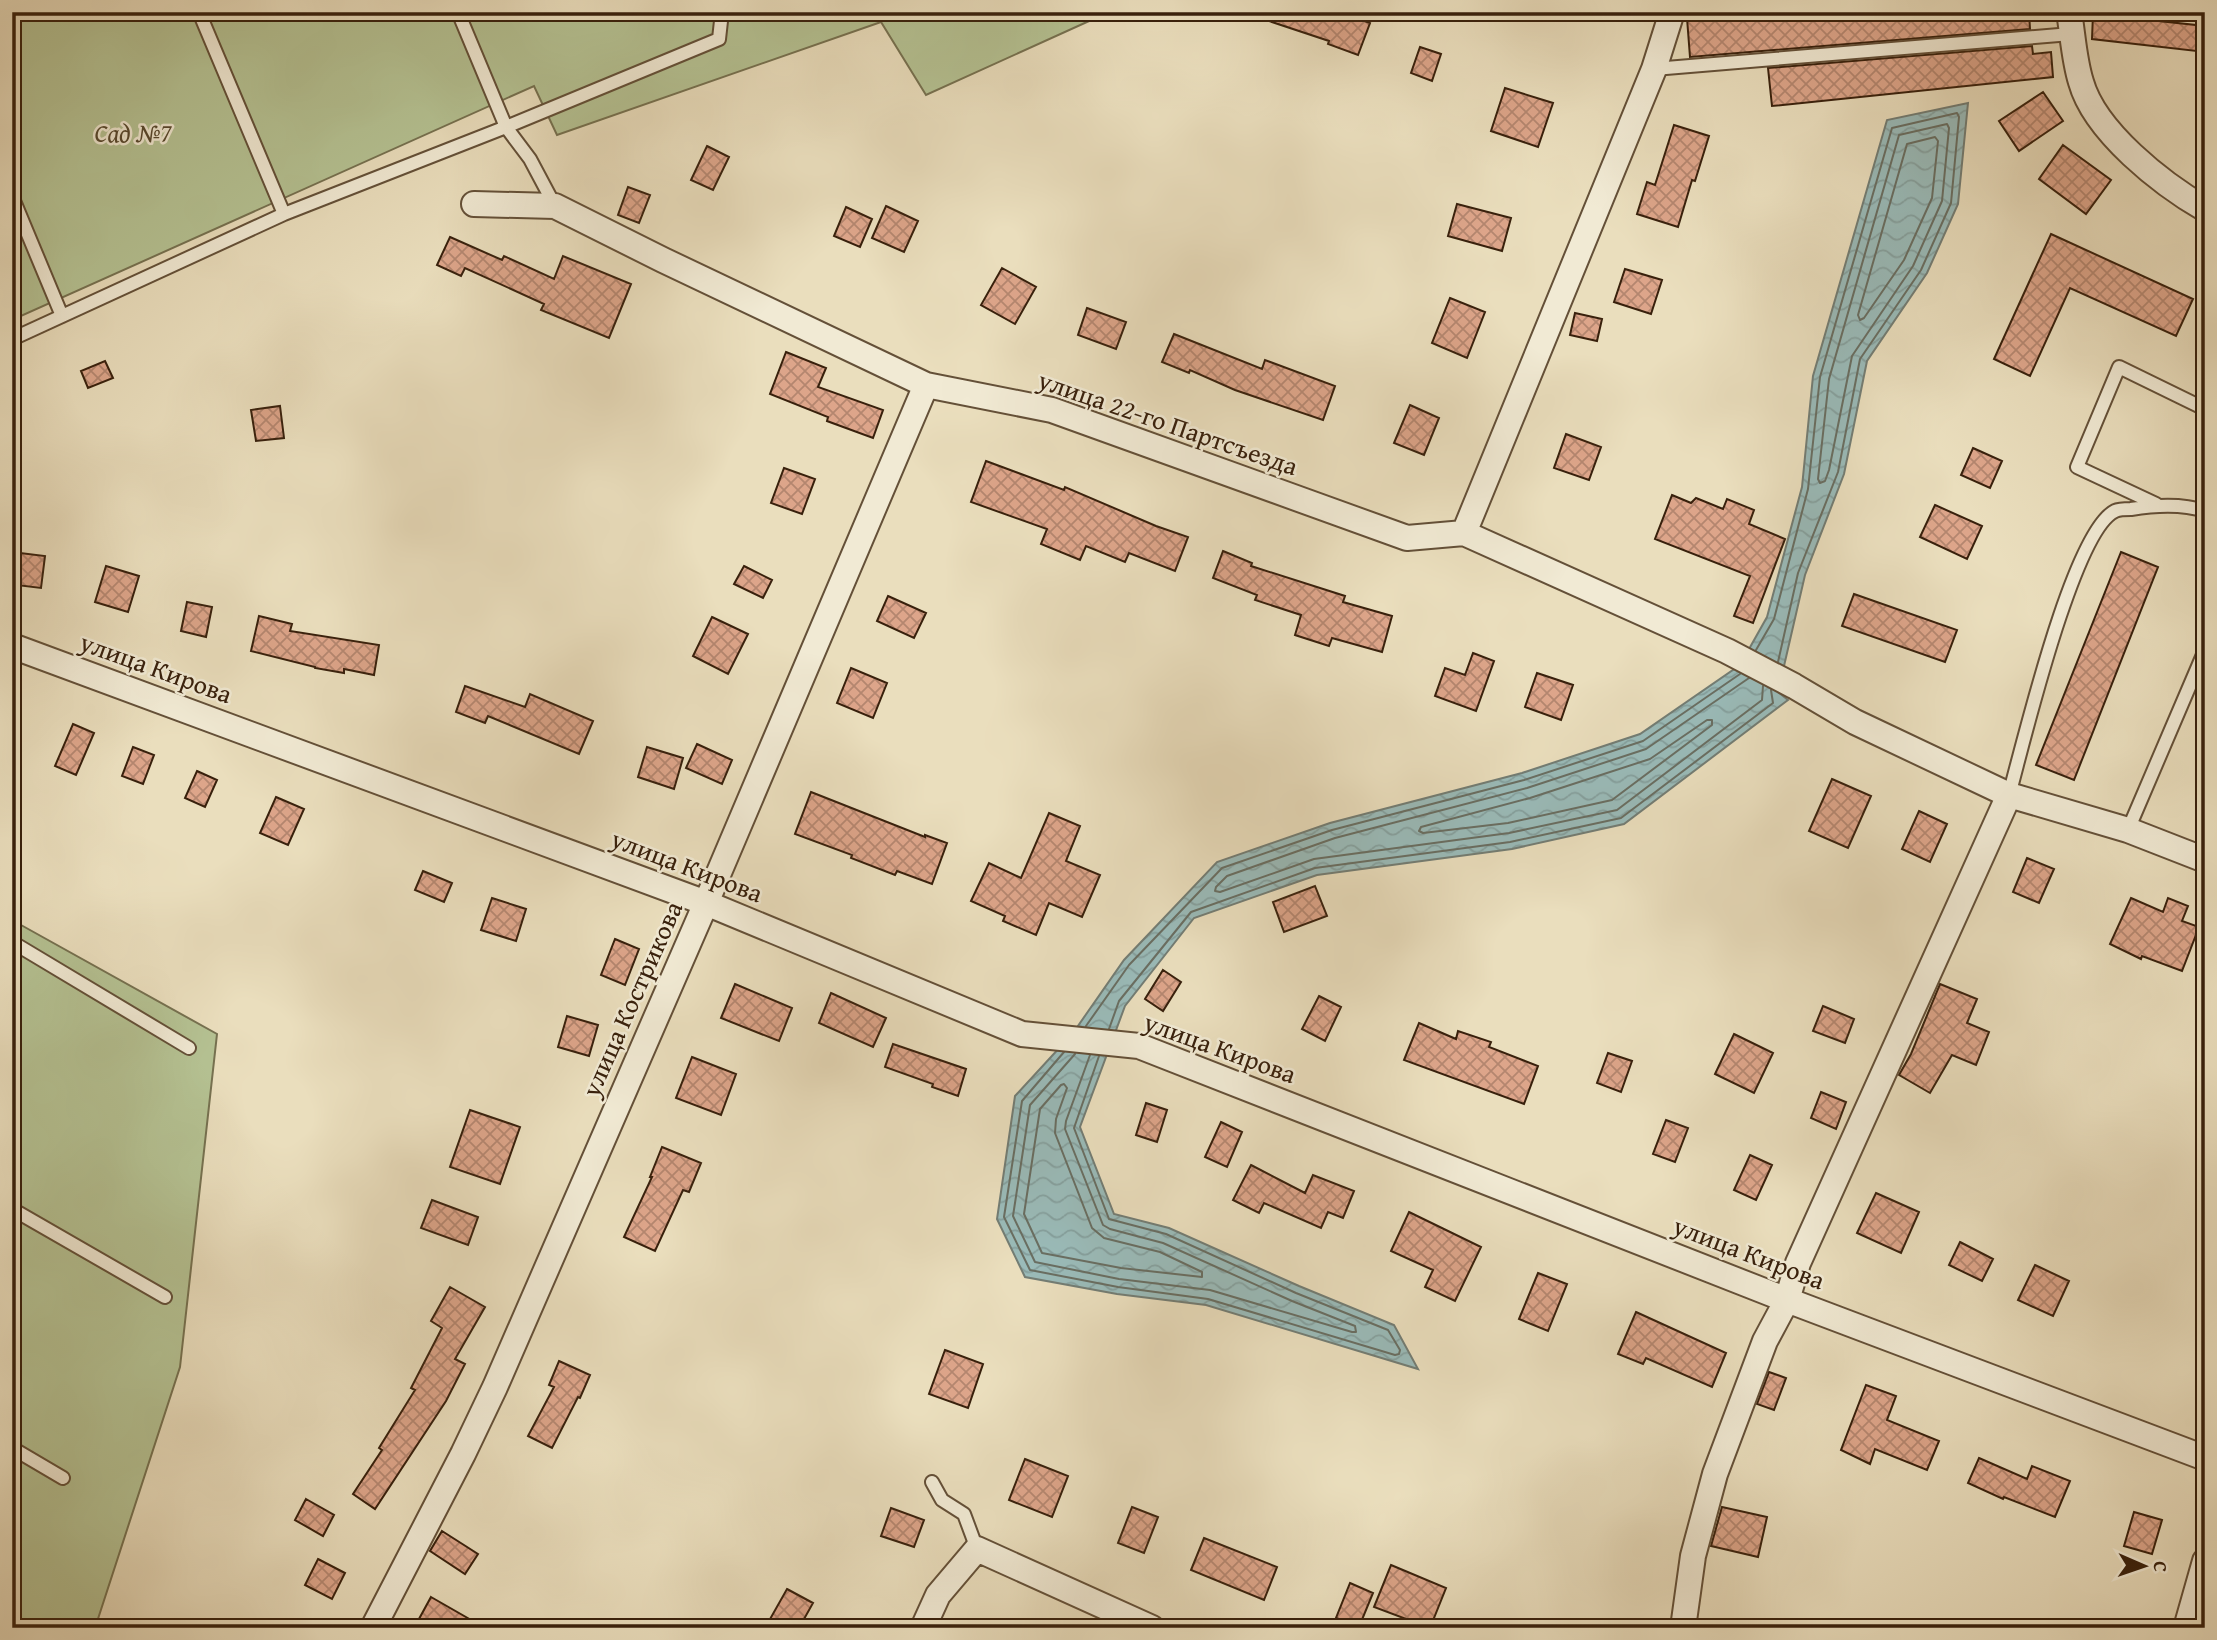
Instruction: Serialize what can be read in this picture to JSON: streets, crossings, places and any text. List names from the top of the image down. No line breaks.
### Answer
{"streets":{"street":["улица 22-го Партсъезда","улица Кирова","улица Кострикова"]},"crossings":[["улица 22-го Партсъезда","улица Кострикова"],["улица Кирова","улица Кострикова"]],"parks":["Сад №7"],"north":"right"}
